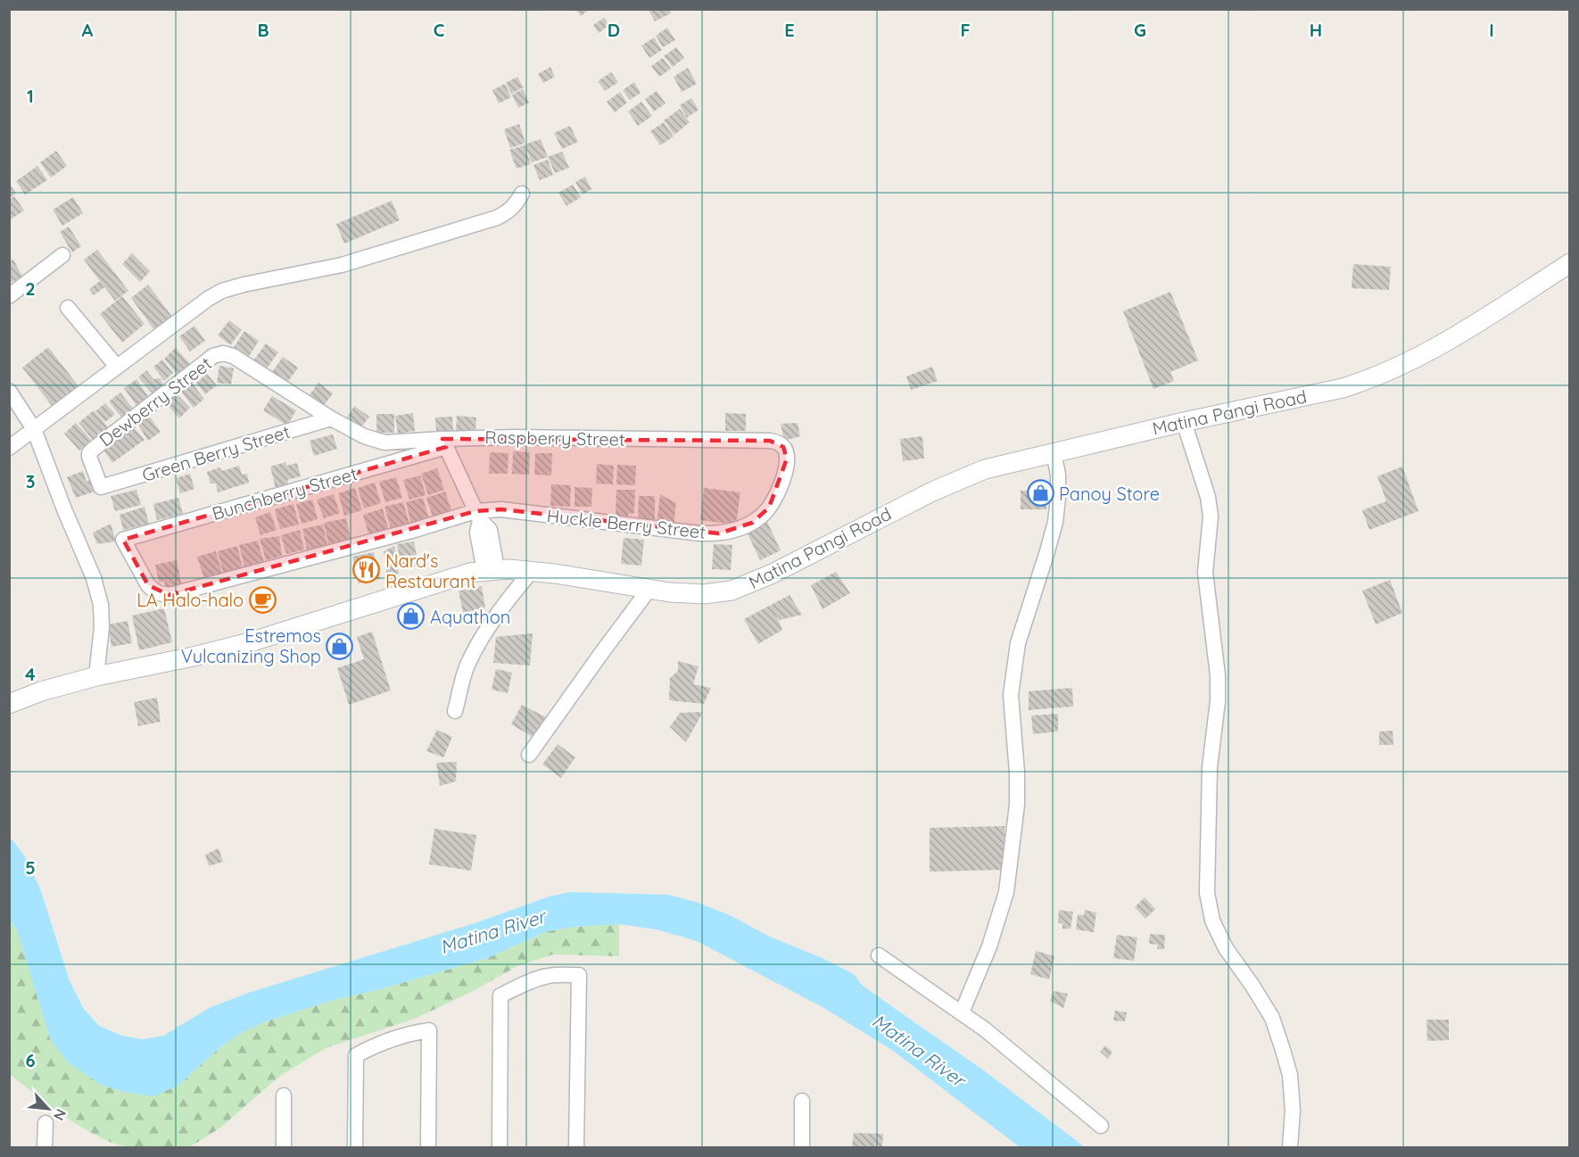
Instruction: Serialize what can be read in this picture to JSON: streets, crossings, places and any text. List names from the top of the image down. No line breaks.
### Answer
{"streets":{"street":["Dewberry Street","Matina Pangi Road","Raspberry Street","Green Berry Street","Bunchberry Street","Huckle Berry Street"]},"crossings":[["Dewberry Street","Raspberry Street"],["Dewberry Street","Green Berry Street"],["Raspberry Street","Green Berry Street"],["Raspberry Street","Bunchberry Street"],["Raspberry Street","Huckle Berry Street"],["Bunchberry Street","Huckle Berry Street"]],"water":["Matina River"],"places":{"shop":["Panoy Store","Aquathon","Estremos Vulcanizing Shop"],"restaurant":["Nard's Restaurant"],"cafe":["LA Halo-halo"]},"north":"bottom right","grid":{"columns":["A","B","C","D","E","F","G","H","I"],"rows":["1","2","3","4","5","6"]}}
